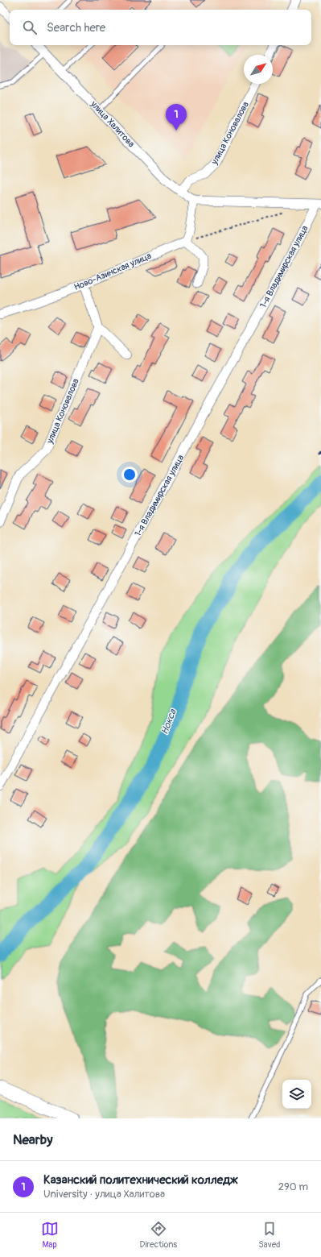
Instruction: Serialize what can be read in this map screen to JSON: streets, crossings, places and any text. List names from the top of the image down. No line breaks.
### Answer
{"streets":{"street":["улица Халитова","улица Коновалова","1-я Владимирская улица","Ново-Азинская улица"]},"crossings":[["улица Халитова","улица Коновалова"]],"water":["Нокса"],"north":"top right","page":{"search":"Search here","pins":"1","heading":"Nearby","list":[{"mark":"1","name":"Казанский политехнический колледж","note":"University · улица Халитова","value":"290 m"}],"nav":["Map","Directions","Saved"]}}
